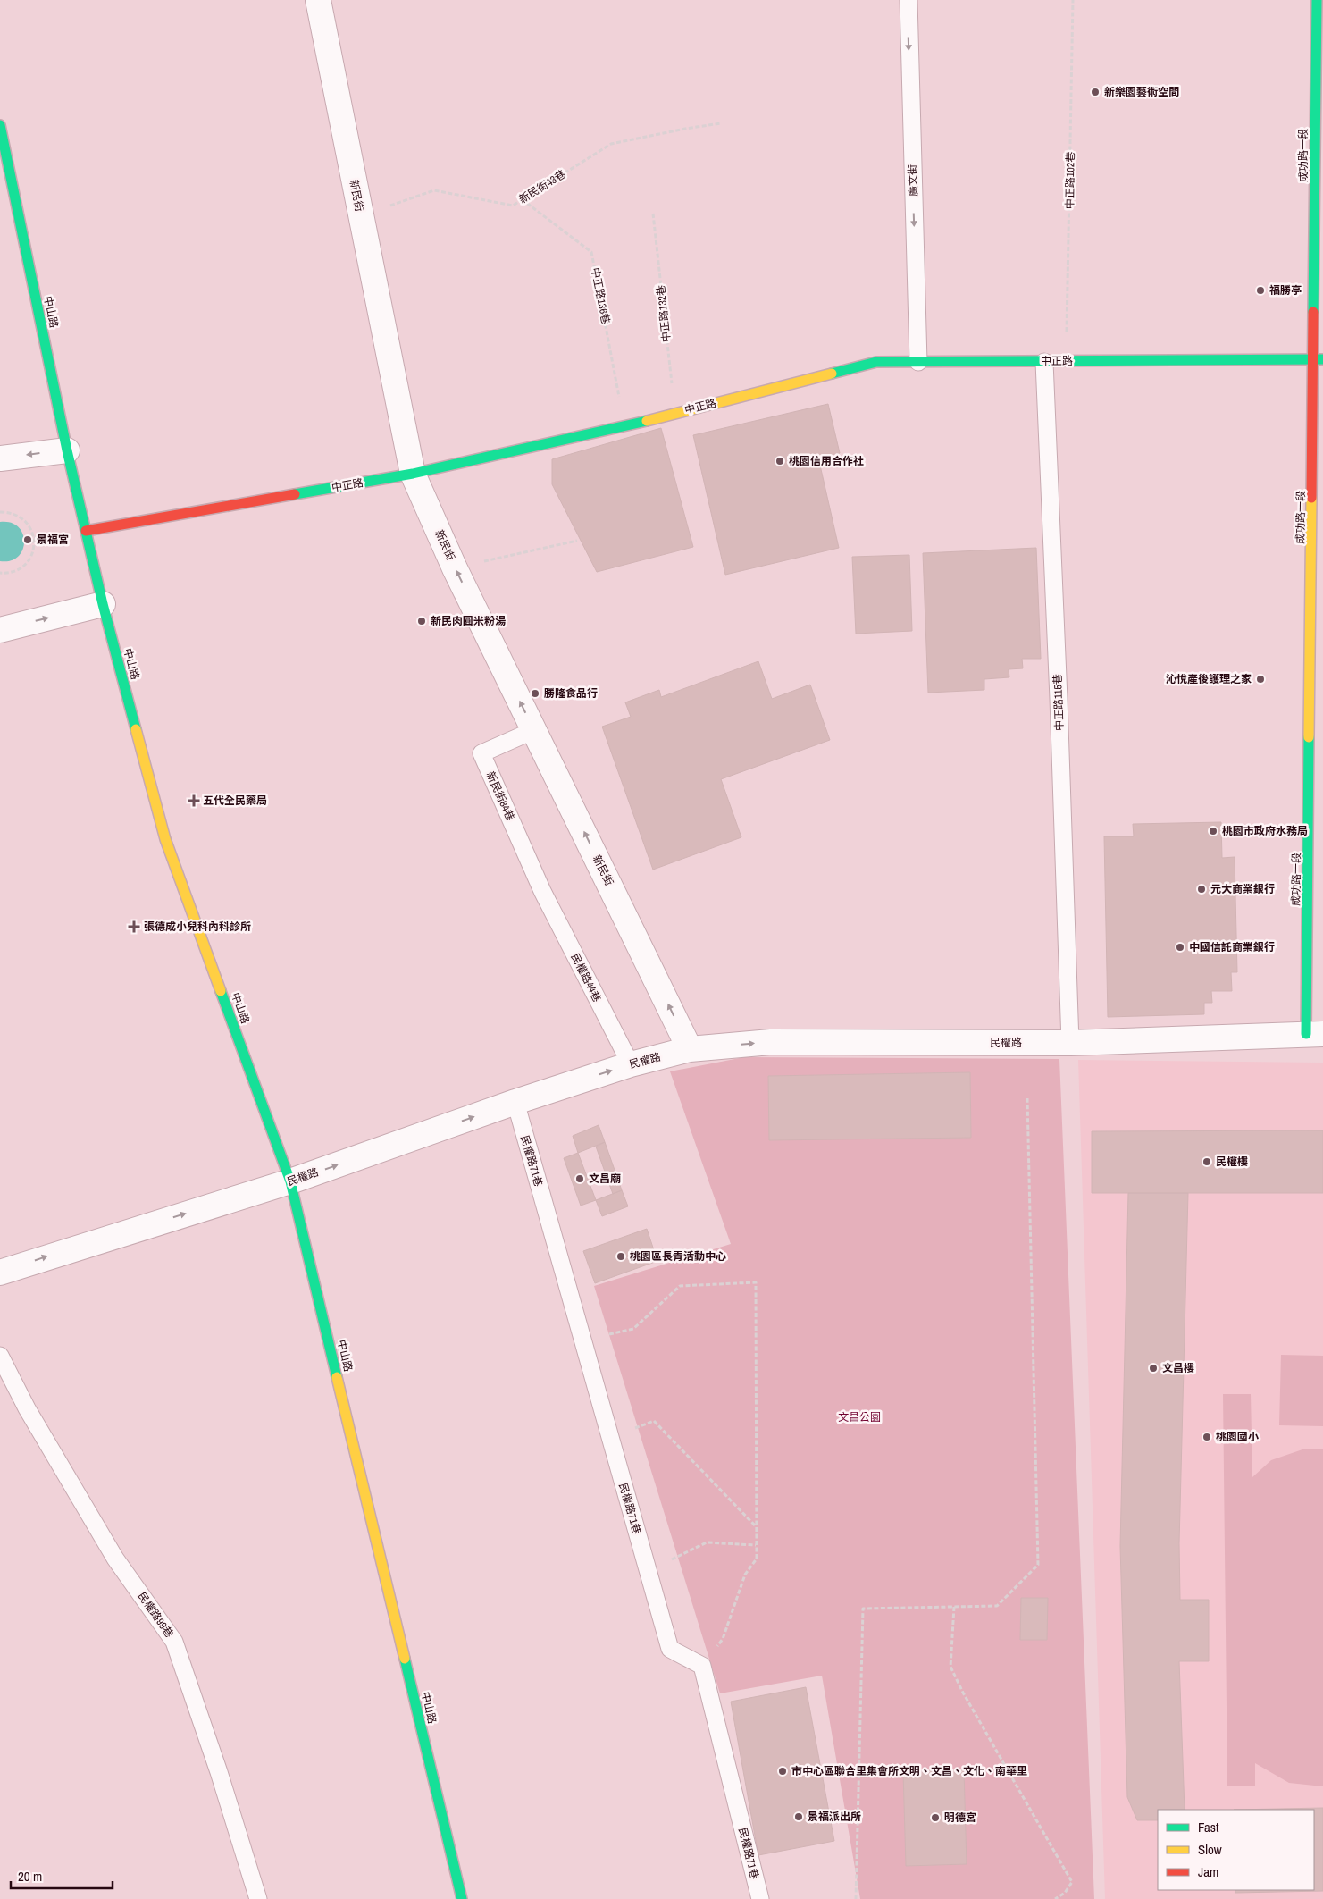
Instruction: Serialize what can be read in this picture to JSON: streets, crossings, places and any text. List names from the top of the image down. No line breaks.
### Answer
{"streets":{"street":["成功路一段","新民街","中山路","中正路","民權路"],"lane":["廣文街","中正路115巷","新民街84巷","民權路44巷","民權路71巷","民權路99巷"],"path":["中正路102巷","新民街43巷","中正路136巷","中正路132巷"]},"crossings":[["成功路一段","中正路"],["成功路一段","民權路"],["廣文街","中正路"],["中正路102巷","中正路"],["新民街43巷","新民街"],["新民街43巷","中正路136巷"],["新民街","中正路"],["新民街","新民街84巷"],["新民街","民權路"],["中正路136巷","中正路"],["中山路","中正路"],["中山路","民權路"],["中正路132巷","中正路"],["中正路","中正路115巷"],["中正路115巷","民權路"],["新民街84巷","民權路44巷"],["民權路44巷","民權路"],["民權路","民權路71巷"]],"one_way":["廣文街","新民街","民權路"],"parks":["文昌公園"],"places":{"other":["新樂園藝術空間","福勝亭","桃園信用合作社","景福宮","新民肉圓米粉湯","沁悅產後護理之家","勝隆食品行","桃園市政府水務局","元大商業銀行","中國信託商業銀行","民權樓","文昌廟","桃園區長青活動中心","文昌樓","桃園國小","市中心區聯合里集會所文明、文昌、文化、南華里","景福派出所","明德宮"],"health":["五代全民藥局","張德成小兒科內科診所"]},"legend":["Fast","Slow","Jam"],"scale_bar":"20 m"}
